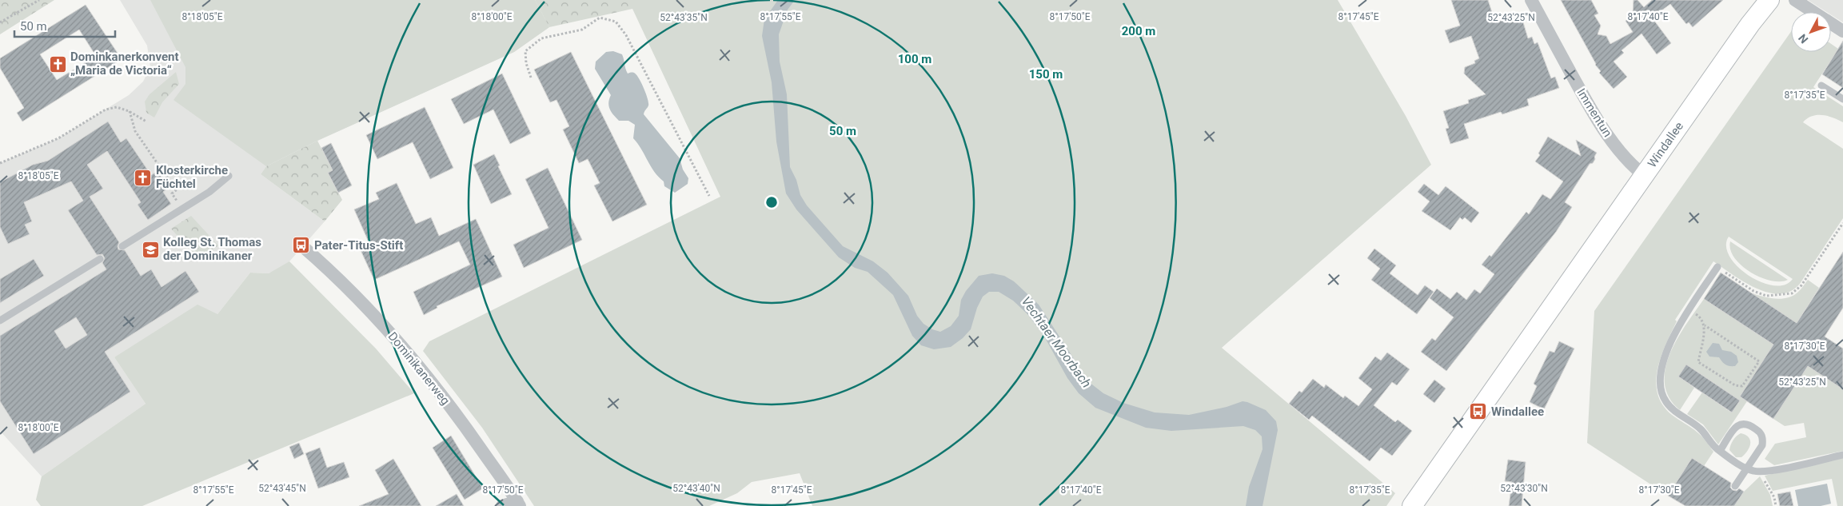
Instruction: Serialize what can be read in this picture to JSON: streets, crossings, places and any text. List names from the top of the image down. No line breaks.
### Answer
{"streets":{"main road":["Windallee"],"street":["Immentun","Dominikanerweg"]},"crossings":[["Immentun","Windallee"]],"water":["Vechtaer Moorbach"],"places":{"church":["Dominkanerkonvent „Maria de Victoria“","Klosterkirche Füchtel"],"bus stop":["Pater-Titus-Stift","Windallee"],"school or university":["Kolleg St. Thomas der Dominikaner"]},"scale_bar":"50 m","north":"bottom left","coordinates":["8°18'05\"E","8°18'00\"E","8°17'55\"E","8°17'50\"E","8°17'45\"E","8°17'40\"E","52°43'35\"N","52°43'25\"N","8°17'35\"E","8°17'30\"E","52°43'45\"N","52°43'40\"N","52°43'30\"N"],"rings":["200 m","100 m","150 m","50 m"]}
